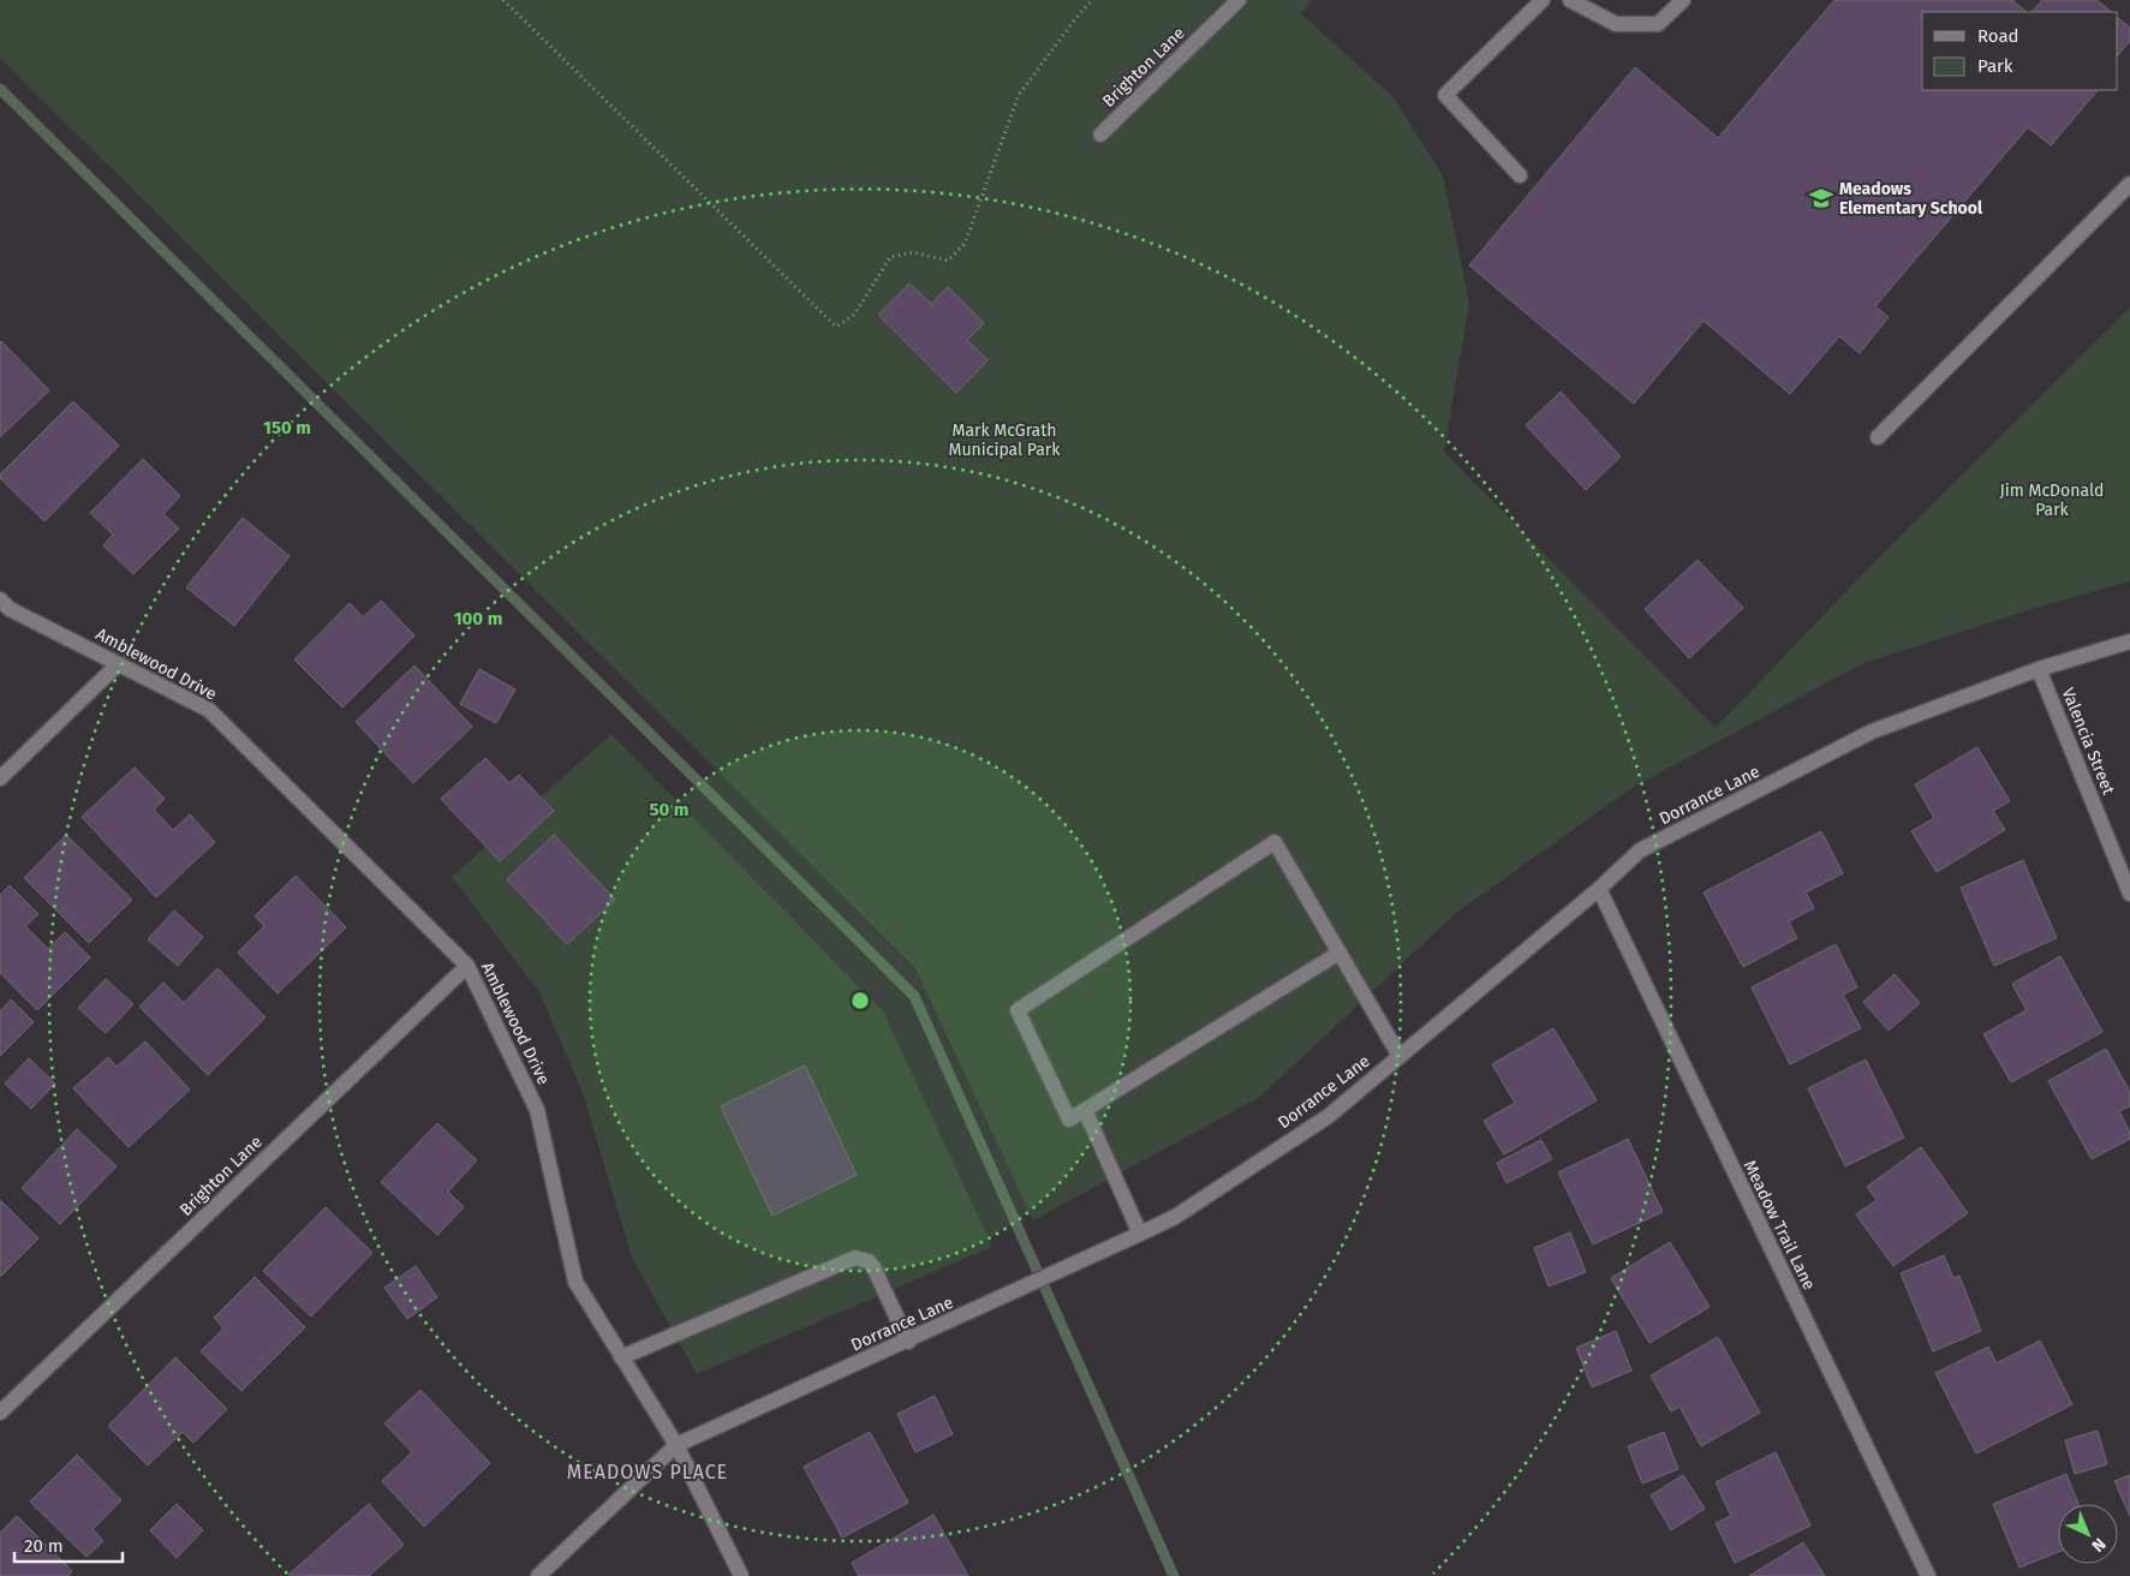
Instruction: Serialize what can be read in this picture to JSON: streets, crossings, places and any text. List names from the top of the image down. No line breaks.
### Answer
{"streets":{"street":["Brighton Lane","Amblewood Drive","Valencia Street","Dorrance Lane","Meadow Trail Lane"]},"crossings":[["Brighton Lane","Amblewood Drive"],["Amblewood Drive","Dorrance Lane"],["Valencia Street","Dorrance Lane"],["Dorrance Lane","Meadow Trail Lane"]],"districts":["MEADOWS PLACE"],"parks":["Mark McGrath Municipal Park","Jim McDonald Park"],"places":{"school or university":["Meadows Elementary School"]},"legend":["Road","Park"],"scale_bar":"20 m","north":"bottom right","rings":["150 m","100 m","50 m"]}
